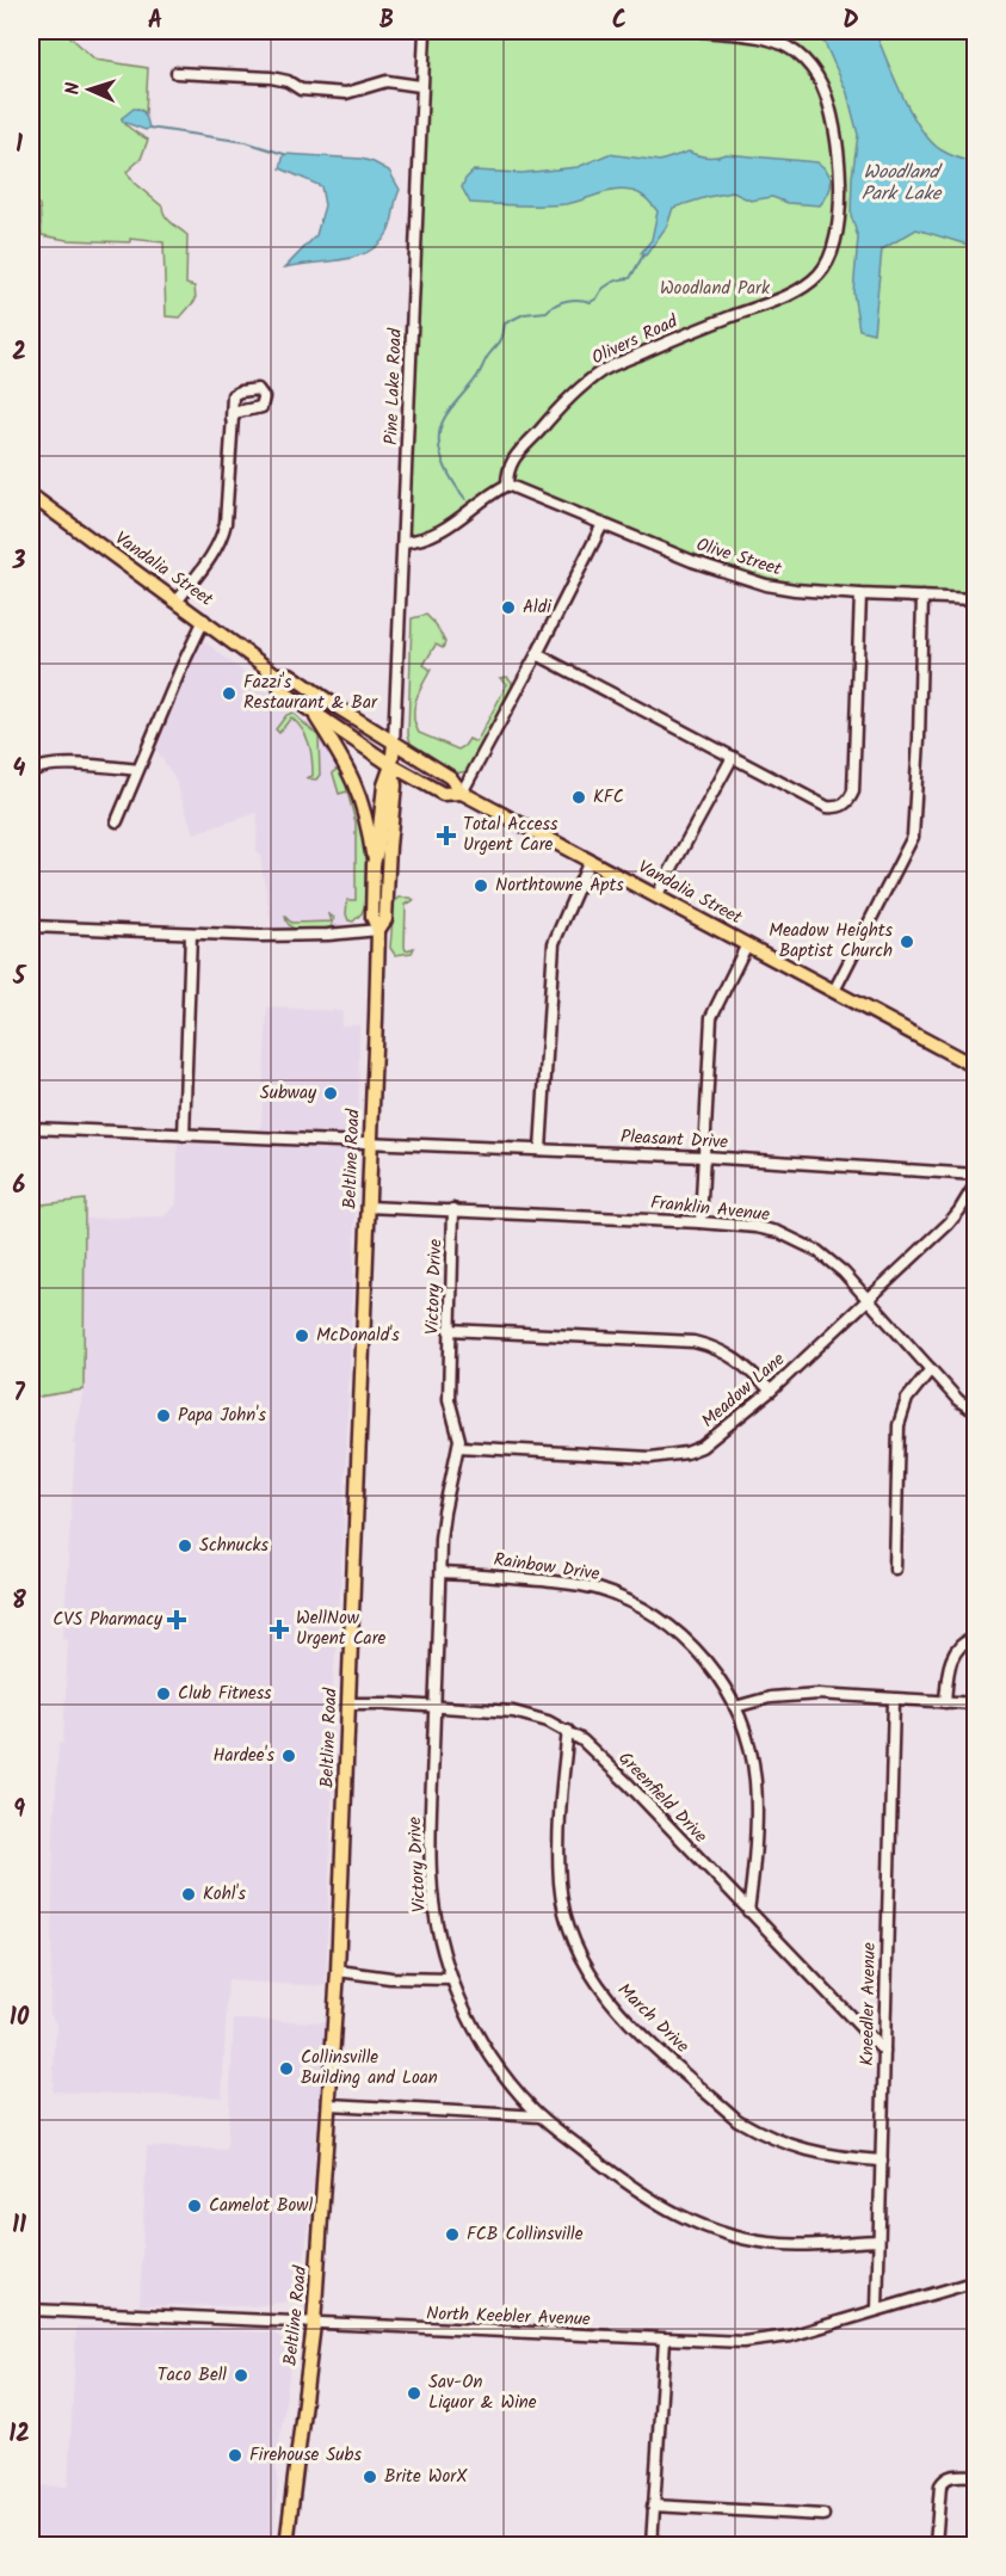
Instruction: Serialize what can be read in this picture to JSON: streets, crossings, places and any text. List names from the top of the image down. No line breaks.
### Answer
{"streets":{"main road":["Vandalia Street","Beltline Road"],"street":["Olivers Road","Pine Lake Road","Olive Street","Pleasant Drive","Franklin Avenue","Victory Drive","Meadow Lane","Rainbow Drive","Greenfield Drive","Kneedler Avenue","March Drive","North Keebler Avenue"]},"crossings":[["Olivers Road","Olive Street"],["Pine Lake Road","Vandalia Street"],["Pine Lake Road","Beltline Road"],["Vandalia Street","Beltline Road"],["Pleasant Drive","Beltline Road"],["Beltline Road","Franklin Avenue"],["Beltline Road","Greenfield Drive"],["Beltline Road","North Keebler Avenue"],["Franklin Avenue","Victory Drive"],["Franklin Avenue","Meadow Lane"],["Victory Drive","Meadow Lane"],["Victory Drive","Rainbow Drive"],["Victory Drive","Greenfield Drive"],["Victory Drive","Kneedler Avenue"],["Rainbow Drive","Greenfield Drive"],["Greenfield Drive","Kneedler Avenue"],["Greenfield Drive","March Drive"],["Kneedler Avenue","March Drive"],["Kneedler Avenue","North Keebler Avenue"]],"water":["Woodland Park Lake"],"parks":["Woodland Park"],"places":{"other":["Aldi","Fazzi's Restaurant & Bar","KFC","Northtowne Apts","Meadow Heights Baptist Church","Subway","McDonald's","Papa John's","Schnucks","Club Fitness","Hardee's","Kohl's","Collinsville Building and Loan","Camelot Bowl","FCB Collinsville","Taco Bell","Sav-On Liquor & Wine","Firehouse Subs","Brite WorX"],"health":["Total Access Urgent Care","CVS Pharmacy","WellNow Urgent Care"]},"north":"left","grid":{"columns":["A","B","C","D"],"rows":["1","2","3","4","5","6","7","8","9","10","11","12"]}}
